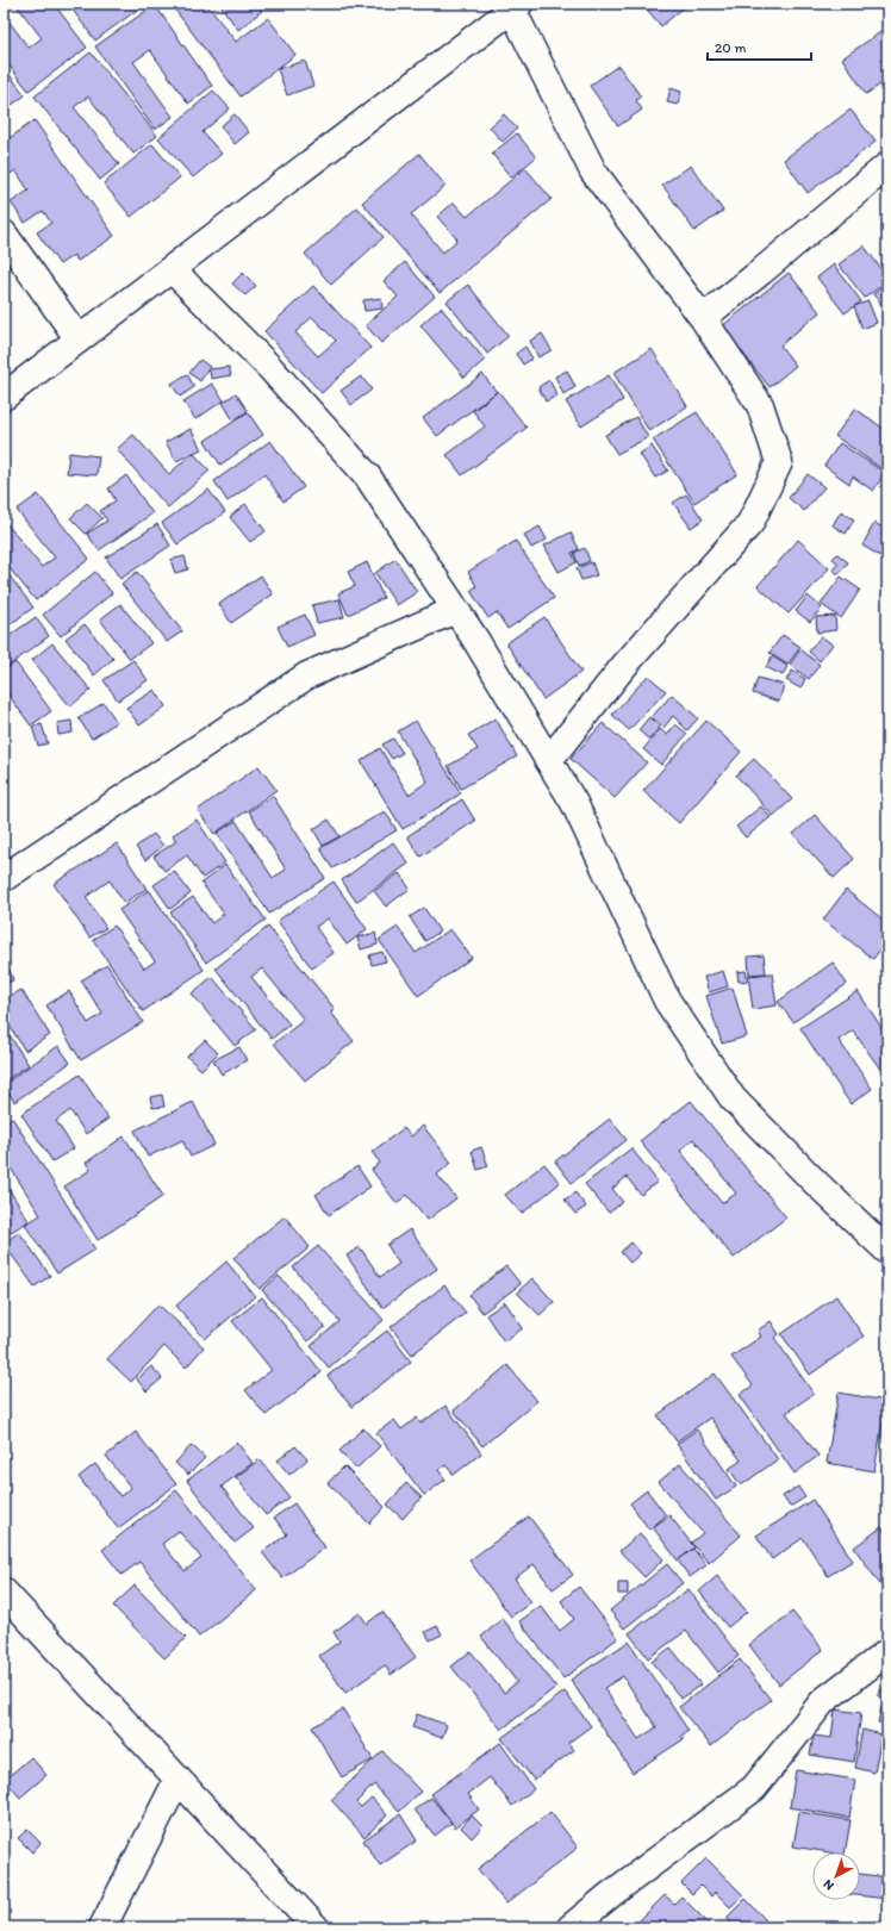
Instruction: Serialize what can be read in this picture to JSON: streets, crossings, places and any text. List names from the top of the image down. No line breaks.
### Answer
{"scale_bar":"20 m","north":"bottom left"}
